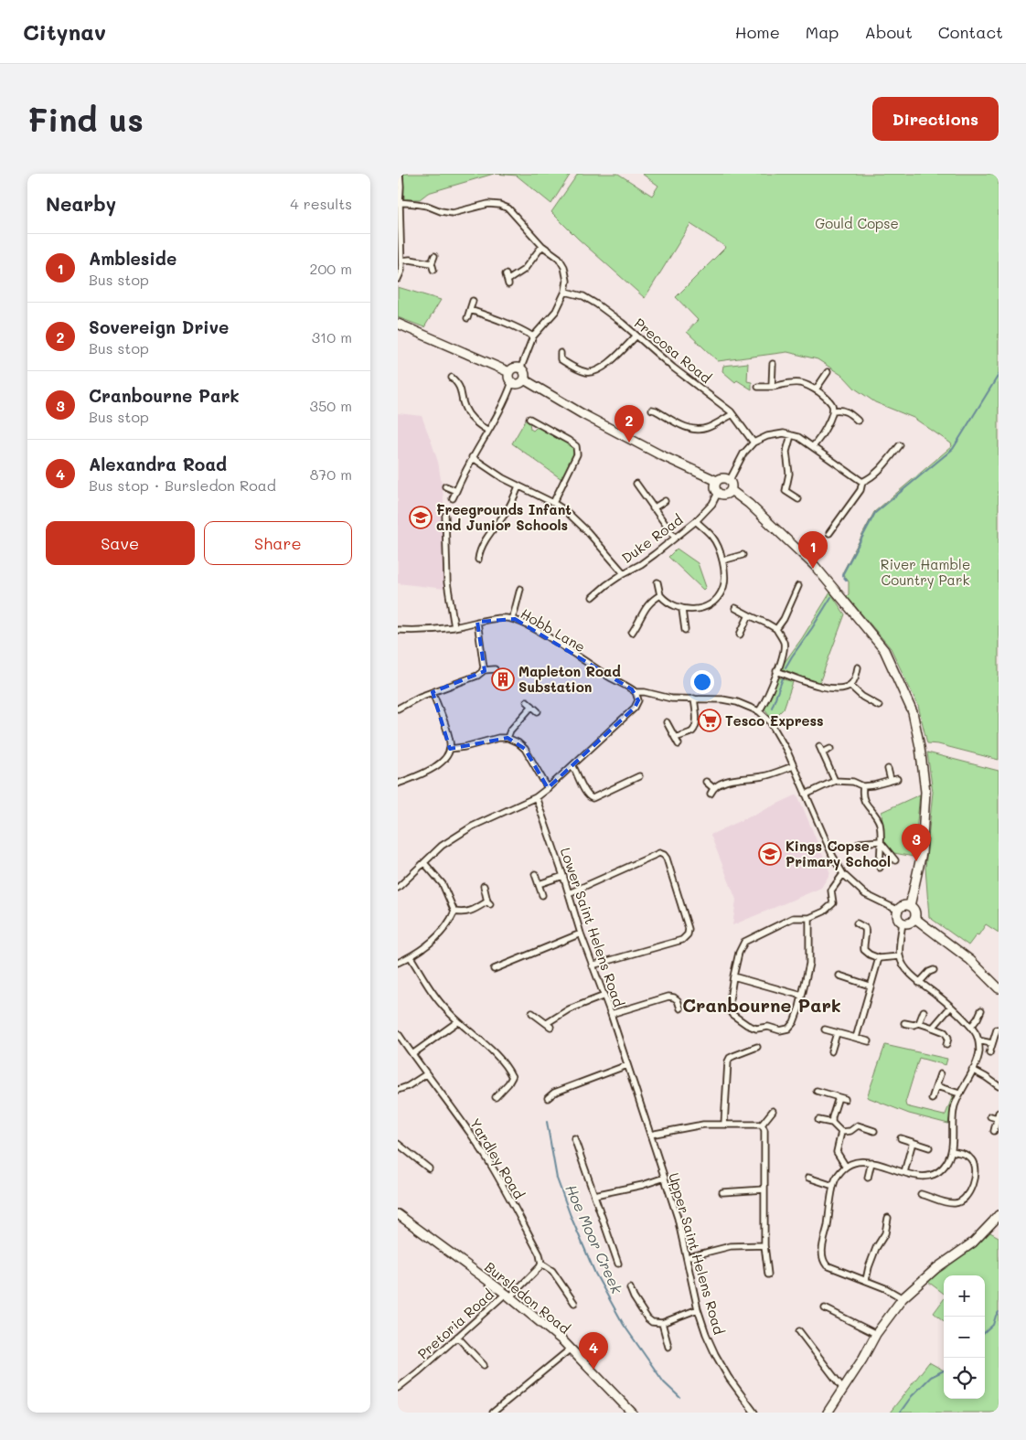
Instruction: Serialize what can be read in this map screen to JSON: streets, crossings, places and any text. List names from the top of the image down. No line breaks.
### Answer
{"streets":{"street":["Precosa Road","Duke Road","Hobb Lane","Lower Saint Helens Road","Yardley Road","Upper Saint Helens Road","Bursledon Road","Pretoria Road"]},"crossings":[["Lower Saint Helens Road","Upper Saint Helens Road"],["Bursledon Road","Pretoria Road"]],"districts":["Cranbourne Park"],"water":["Hoe Moor Creek"],"parks":["Gould Copse","River Hamble Country Park"],"places":{"school or university":["Freegrounds Infant and Junior Schools","Kings Copse Primary School"],"building":["Mapleton Road Substation"],"supermarket":["Tesco Express"]},"page":{"header":"Citynav","nav":["Home","Map","About","Contact"],"buttons":["Directions",["Save","Share"]],"title":"Find us","heading":["Nearby","4 results"],"list":[{"mark":"1","name":"Ambleside","note":"Bus stop","value":"200 m"},{"mark":"2","name":"Sovereign Drive","note":"Bus stop","value":"310 m"},{"mark":"3","name":"Cranbourne Park","note":"Bus stop","value":"350 m"},{"mark":"4","name":"Alexandra Road","note":"Bus stop · Bursledon Road","value":"870 m"}],"pins":["2","1","3","4"],"map_buttons":["+","−"]}}
